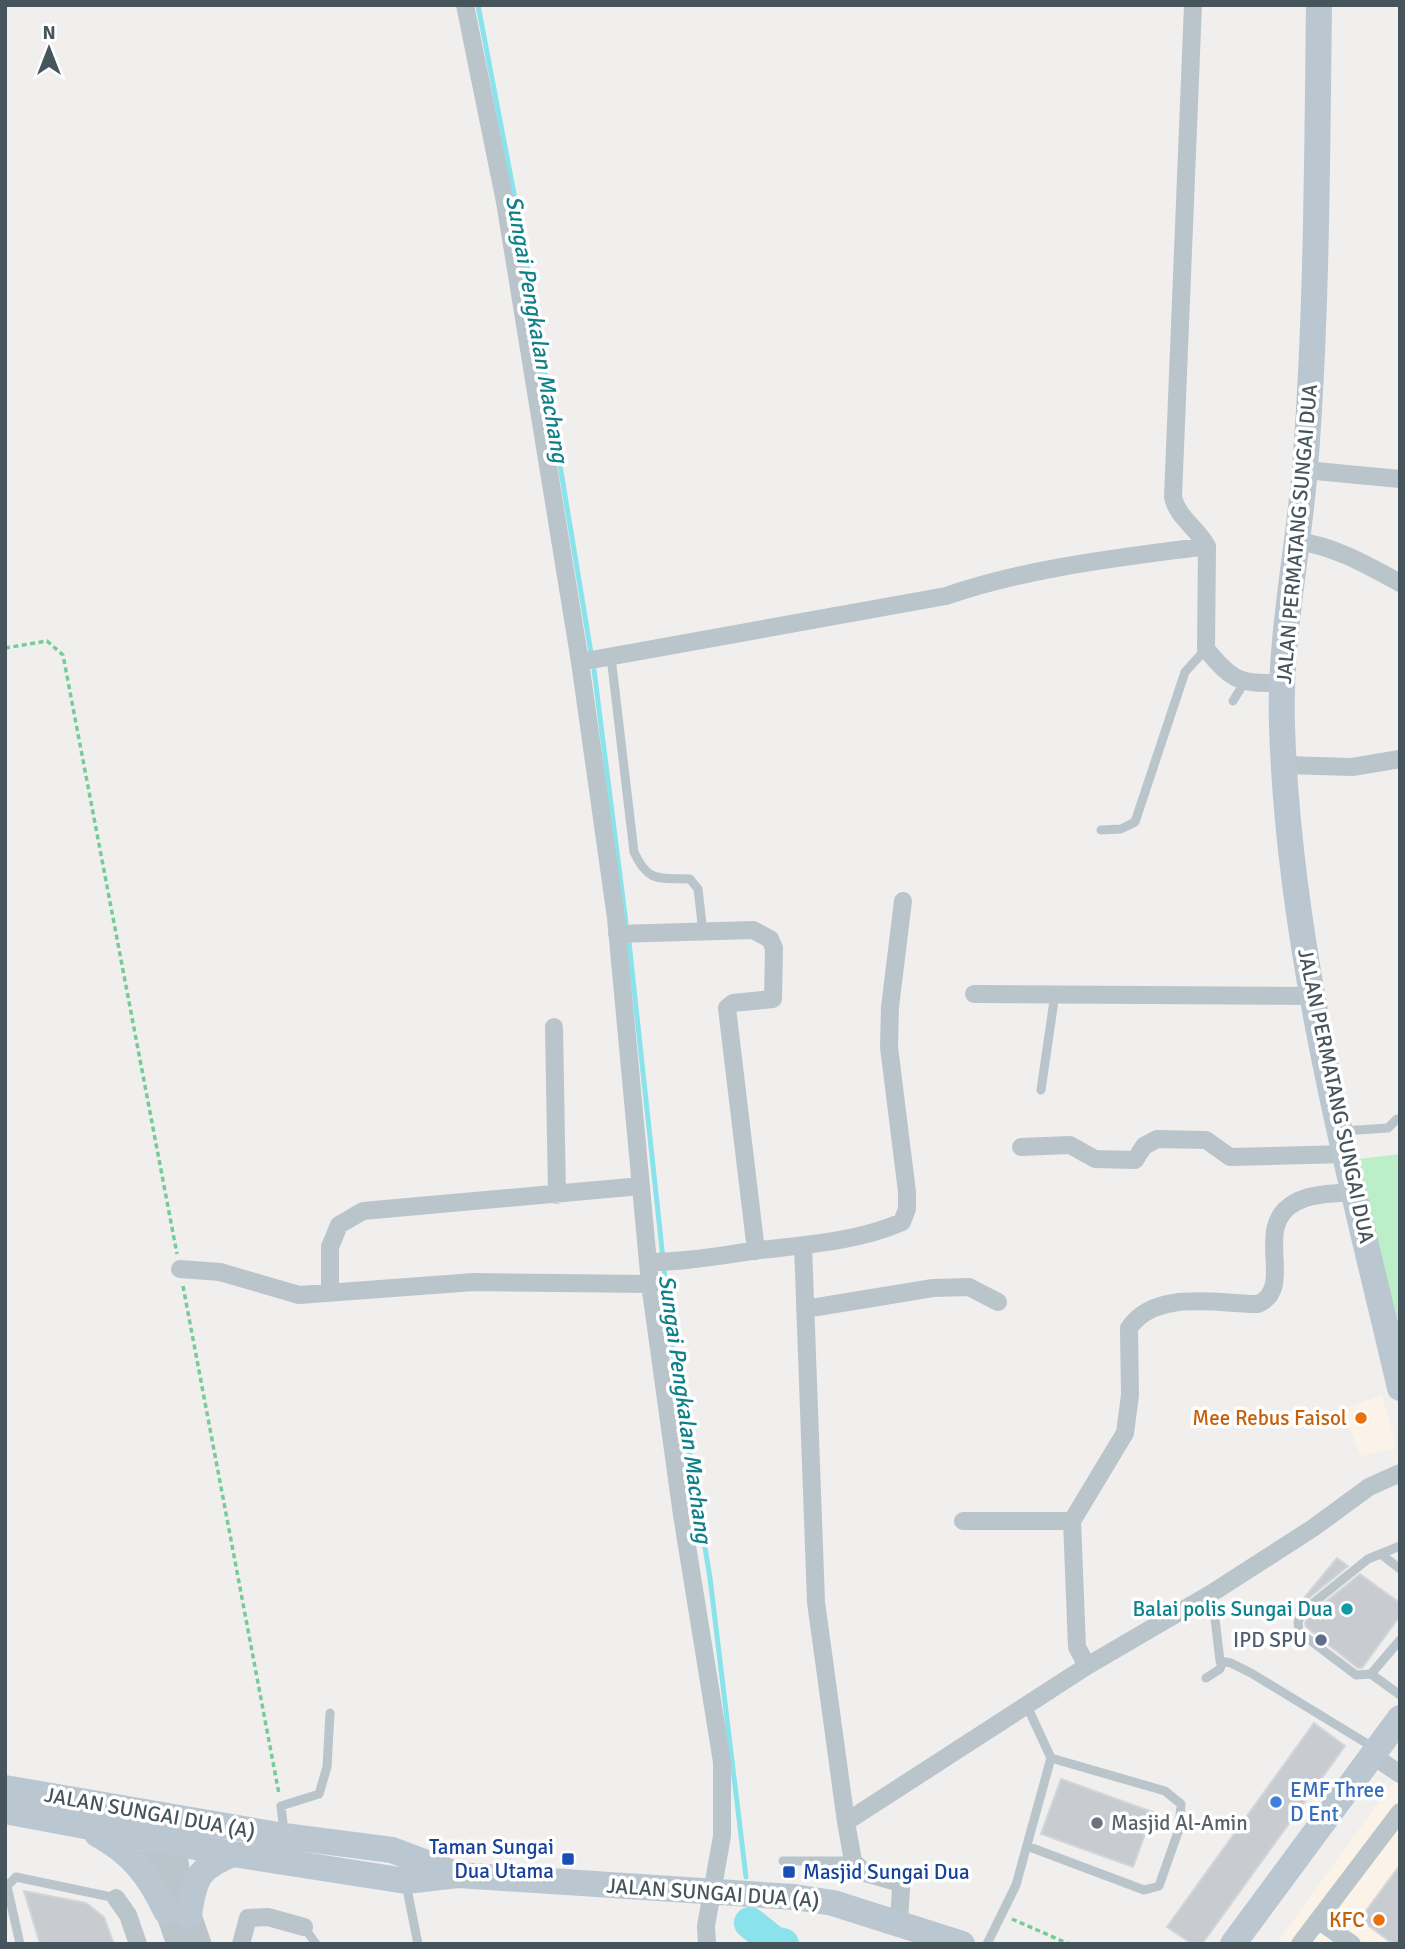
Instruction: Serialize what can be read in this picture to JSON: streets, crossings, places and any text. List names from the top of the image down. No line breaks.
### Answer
{"streets":{"main road":["JALAN PERMATANG SUNGAI DUA","JALAN SUNGAI DUA (A)"]},"water":["Sungai Pengkalan Machang"],"places":{"other":["Mee Rebus Faisol","Balai polis Sungai Dua","IPD SPU","EMF Three D Ent","Masjid Al-Amin","KFC"],"transit":["Taman Sungai Dua Utama","Masjid Sungai Dua"]},"north":"top"}
